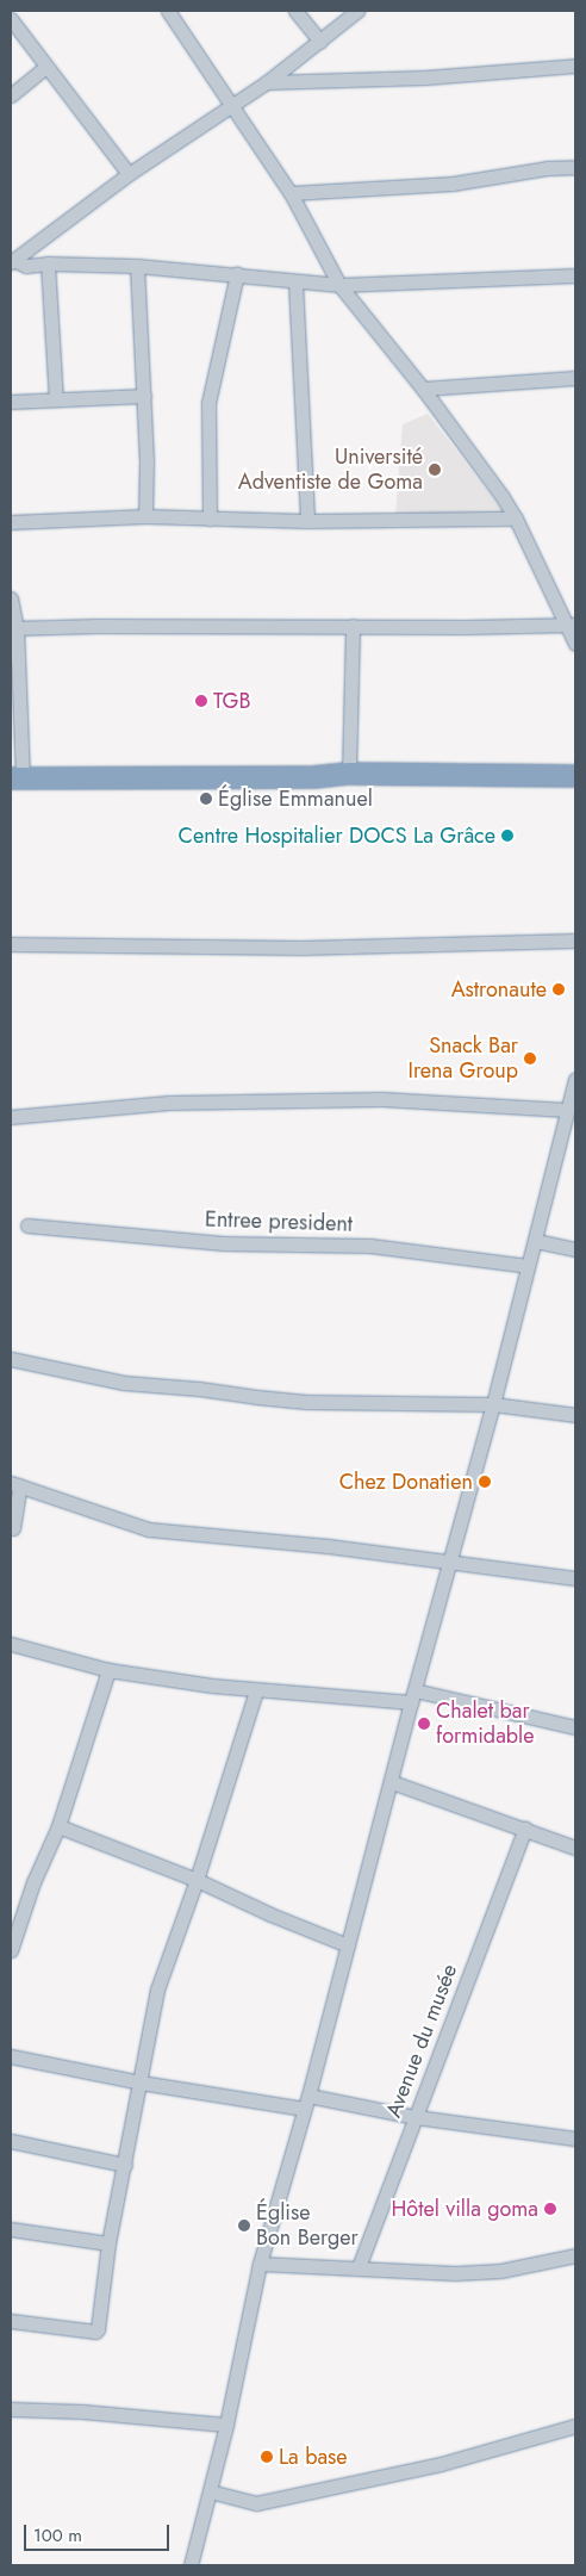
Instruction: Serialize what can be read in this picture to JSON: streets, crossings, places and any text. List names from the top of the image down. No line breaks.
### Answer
{"streets":{"street":["Entree president","Avenue du musée"]},"places":["Université Adventiste de Goma","TGB","Église Emmanuel","Centre Hospitalier DOCS La Grâce","Astronaute","Snack Bar Irena Group","Chez Donatien","Chalet bar formidable","Hôtel villa goma","Église Bon Berger","La base"],"scale_bar":"100 m"}
